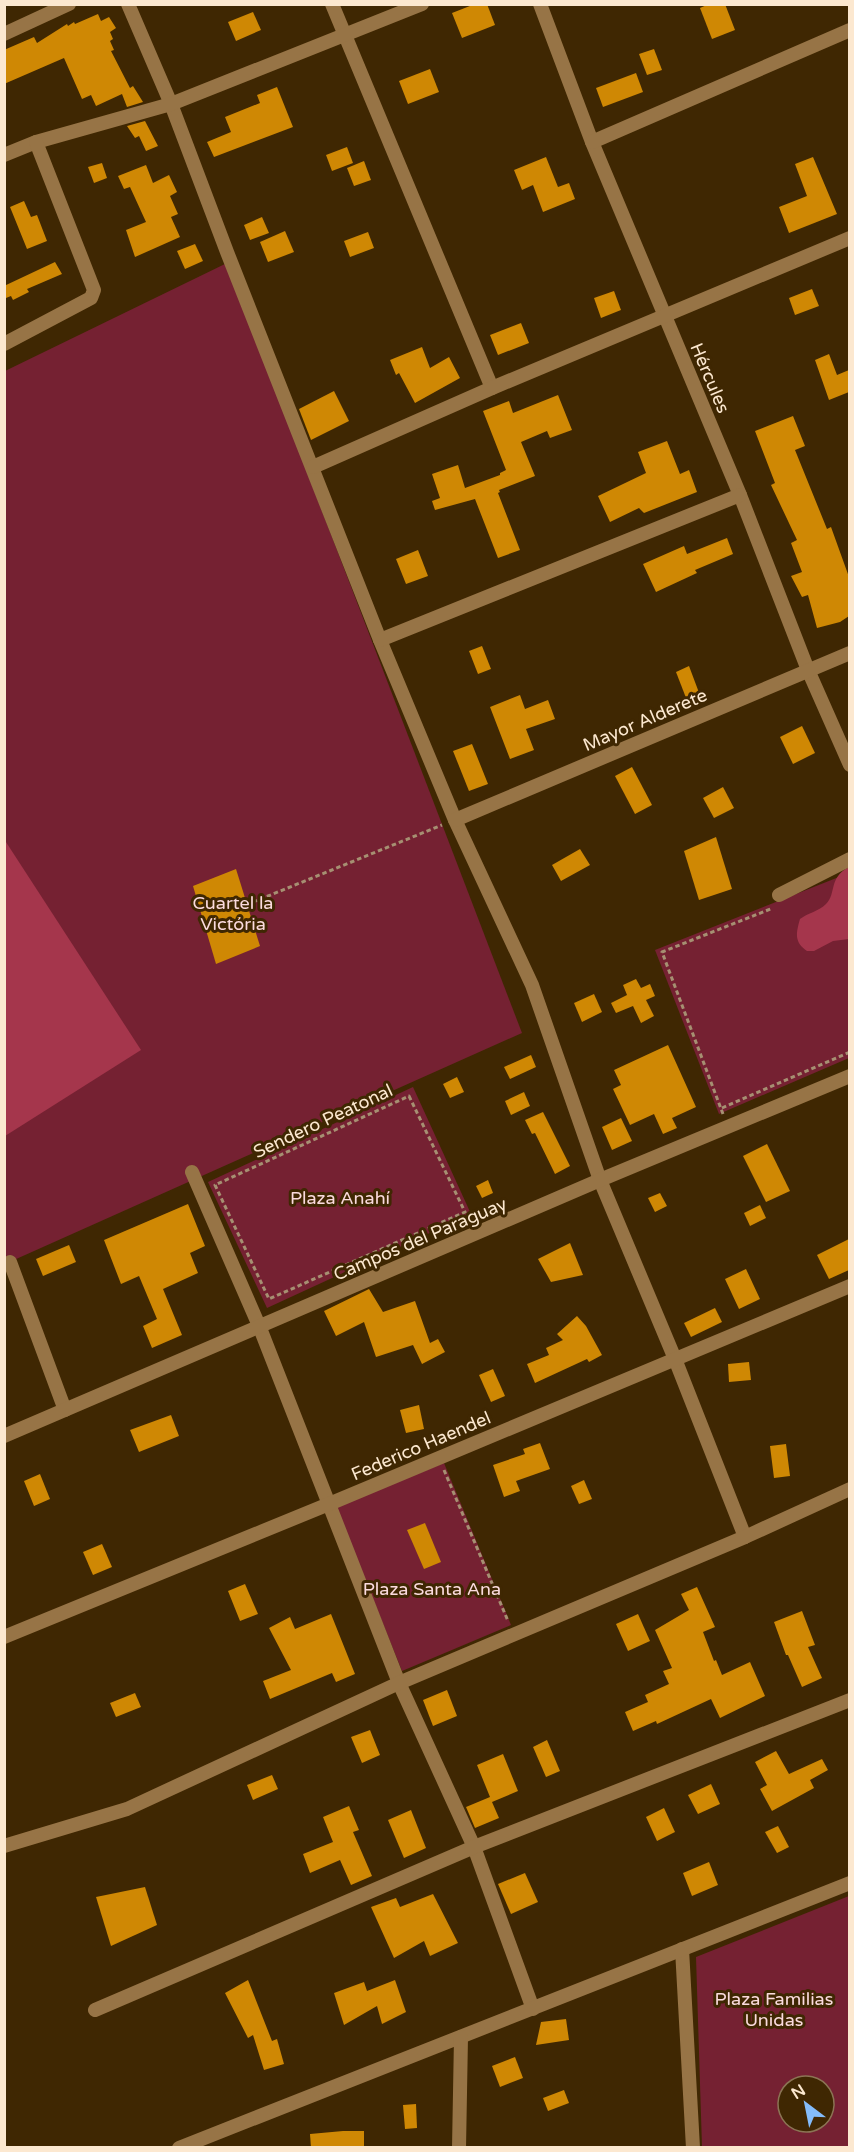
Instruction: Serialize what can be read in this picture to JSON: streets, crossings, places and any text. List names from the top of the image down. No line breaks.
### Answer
{"streets":{"street":["Hércules","Mayor Alderete","Campos del Paraguay","Federico Haendel"],"path":["Sendero Peatonal"]},"crossings":[["Hércules","Mayor Alderete"]],"parks":["Cuartel la Victória","Plaza Anahí","Plaza Santa Ana","Plaza Familias Unidas"],"north":"top left"}
